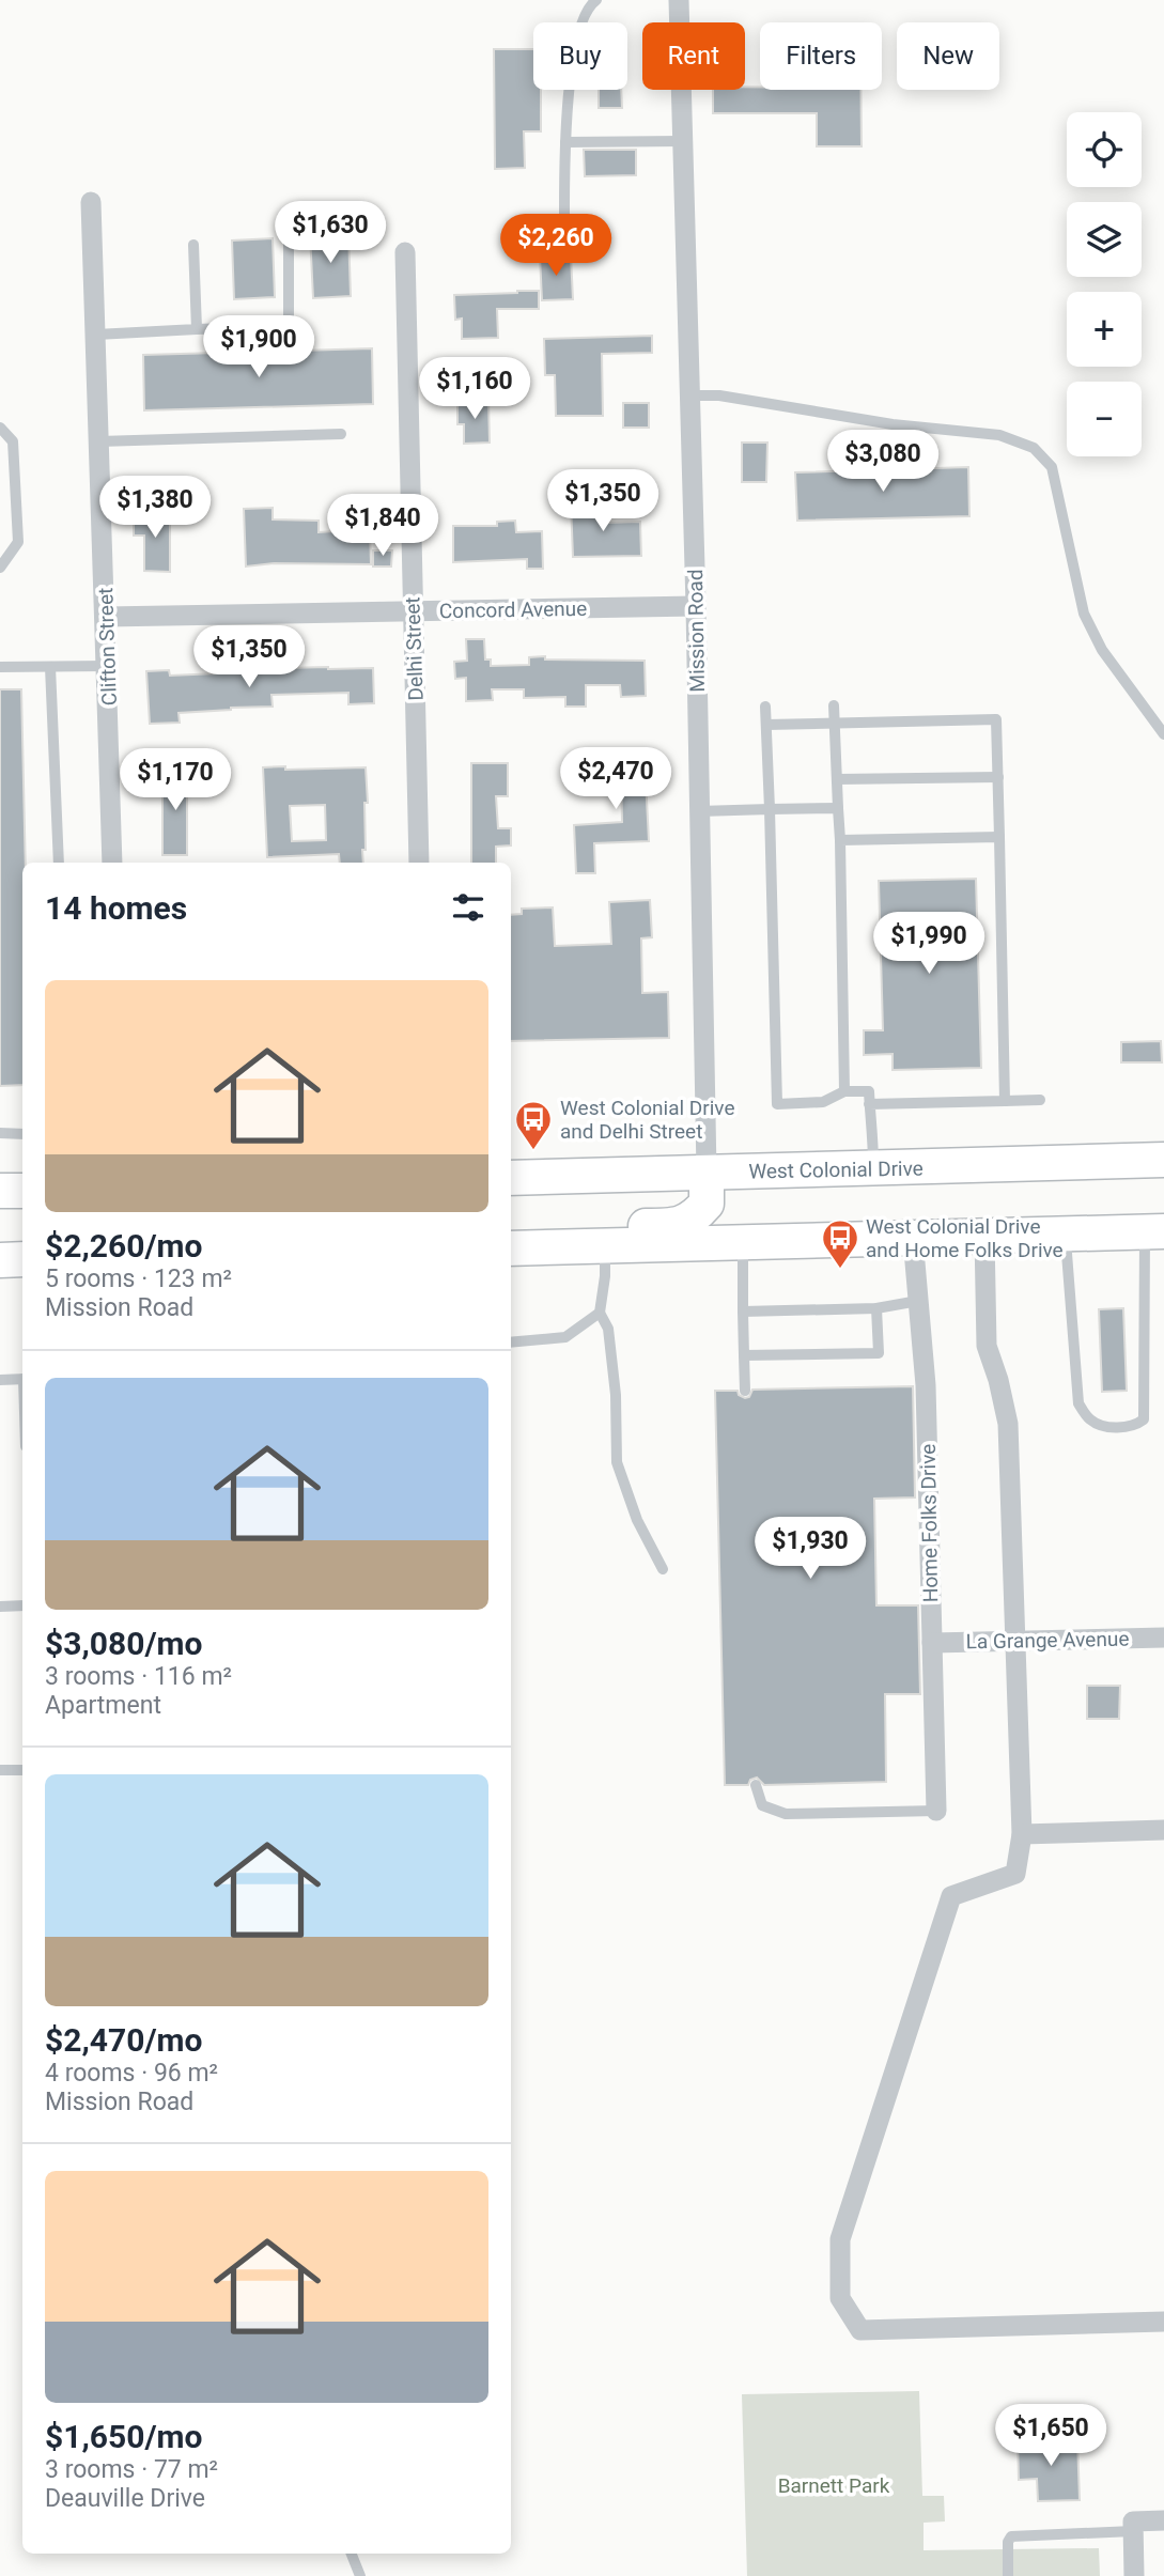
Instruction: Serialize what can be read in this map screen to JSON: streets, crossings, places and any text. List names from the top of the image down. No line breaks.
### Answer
{"streets":{"highway":["West Colonial Drive"],"street":["Concord Avenue","Mission Road","Clifton Street","Delhi Street","Home Folks Drive","La Grange Avenue"]},"crossings":[["Concord Avenue","Mission Road"],["Concord Avenue","Clifton Street"],["Concord Avenue","Delhi Street"],["Mission Road","West Colonial Drive"],["Home Folks Drive","La Grange Avenue"]],"parks":["Barnett Park"],"places":{"bus stop":["West Colonial Drive and Delhi Street","West Colonial Drive and Home Folks Drive"]},"page":{"chip":["Buy","Rent","Filters","New"],"map_buttons":["+","−"],"price":["$1,630","$2,260","$1,900","$1,160","$3,080","$1,350","$1,380","$1,840","$1,350","$2,470","$1,170","$1,990","$1,930","$1,650"],"heading":"14 homes","list":[{"name":"$2,260/mo","note":"5 rooms · 123 m² · Mission Road"},{"name":"$3,080/mo","note":"3 rooms · 116 m² · Apartment"},{"name":"$2,470/mo","note":"4 rooms · 96 m² · Mission Road"},{"name":"$1,650/mo","note":"3 rooms · 77 m² · Deauville Drive"}]}}
